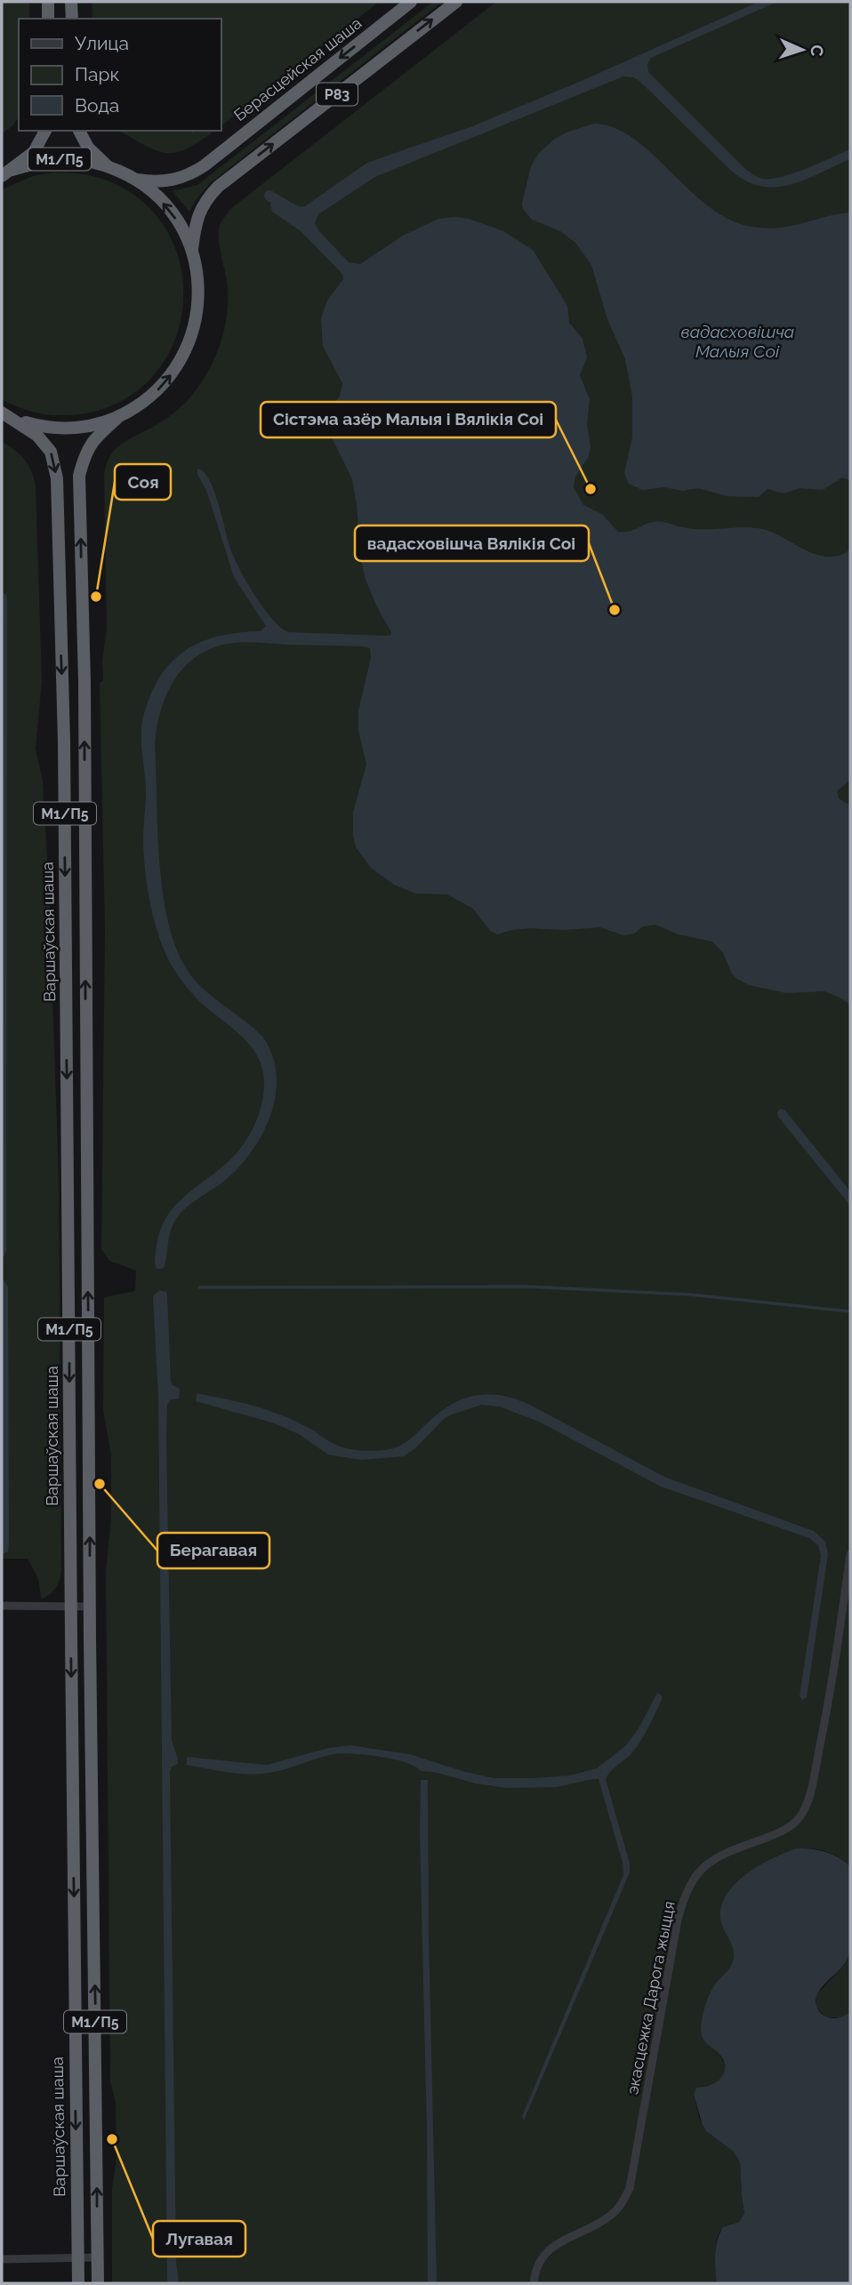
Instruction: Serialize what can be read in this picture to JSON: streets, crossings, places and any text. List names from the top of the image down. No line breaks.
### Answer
{"streets":{"highway":["Берасцейская шаша","Р83","М1/П5","Варшаўская шаша"],"street":["экасцежка Дарога жыцця"]},"crossings":[["Берасцейская шаша","Варшаўская шаша"],["Р83","Варшаўская шаша"]],"water":["вадасховішча Малыя Соі"],"places":["Сістэма азёр Малыя і Вялікія Соі","Соя","вадасховішча Вялікія Соі","Берагавая","Лугавая"],"legend":["Улица","Парк","Вода"],"north":"right"}
